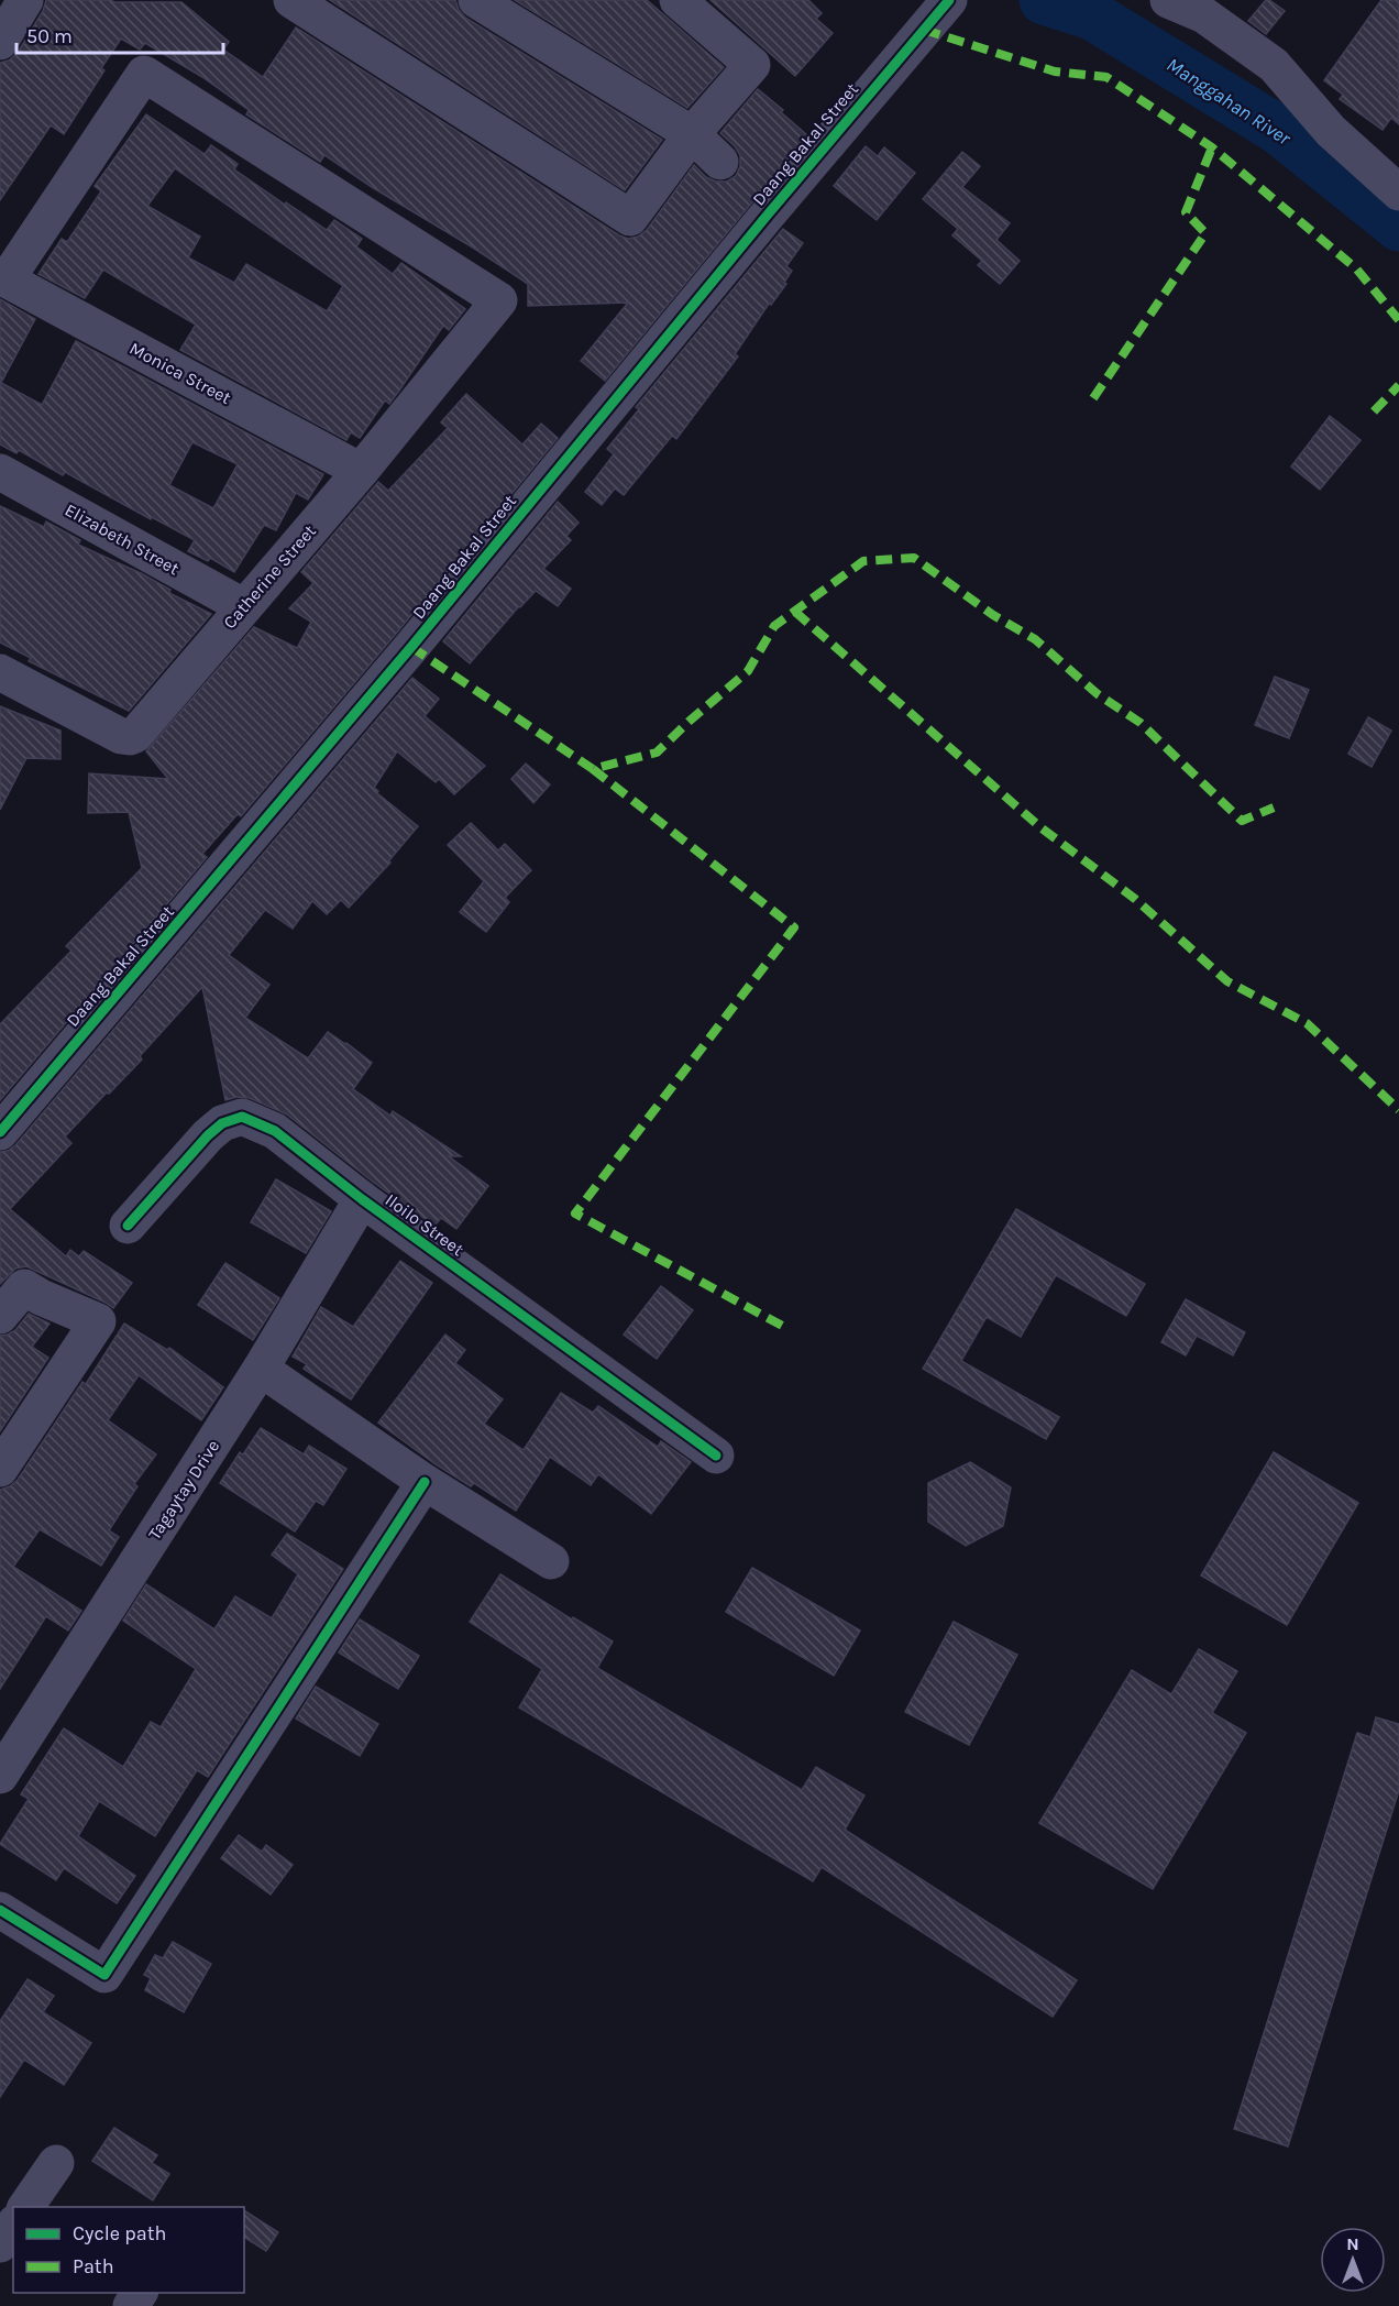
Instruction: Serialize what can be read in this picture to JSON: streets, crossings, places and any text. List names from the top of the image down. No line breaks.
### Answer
{"streets":{"street":["Daang Bakal Street","Monica Street","Elizabeth Street","Catherine Street","Iloilo Street","Tagaytay Drive"]},"crossings":[["Monica Street","Catherine Street"],["Elizabeth Street","Catherine Street"],["Iloilo Street","Tagaytay Drive"]],"water":["Manggahan River"],"legend":["Cycle path","Path"],"scale_bar":"50 m","north":"top"}
